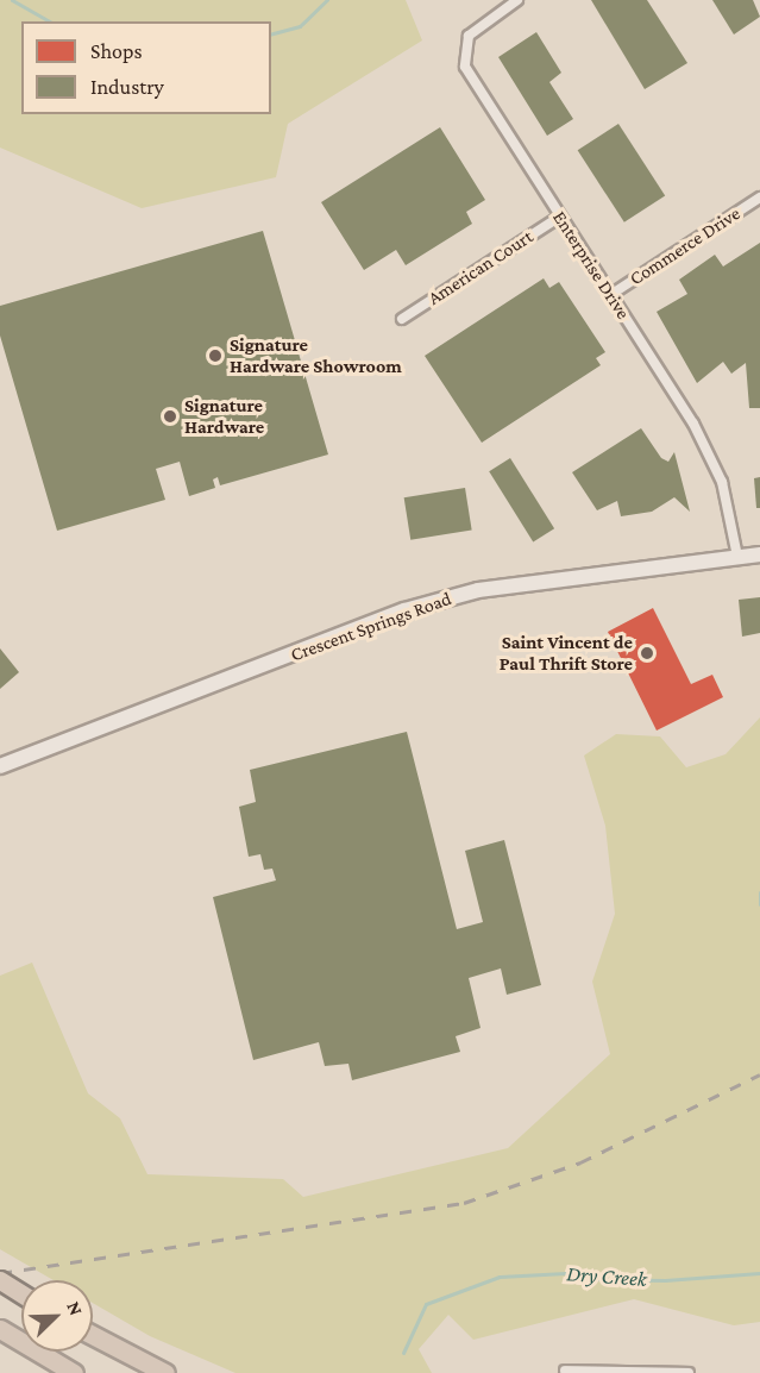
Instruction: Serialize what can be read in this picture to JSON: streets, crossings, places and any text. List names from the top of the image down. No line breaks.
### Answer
{"streets":{"main road":["Crescent Springs Road"],"street":["Commerce Drive","Enterprise Drive","American Court"]},"crossings":[["Commerce Drive","Enterprise Drive"],["Enterprise Drive","American Court"],["Enterprise Drive","Crescent Springs Road"]],"water":["Dry Creek"],"places":["Signature Hardware Showroom","Signature Hardware","Saint Vincent de Paul Thrift Store"],"legend":["Shops","Industry"],"north":"top right"}
